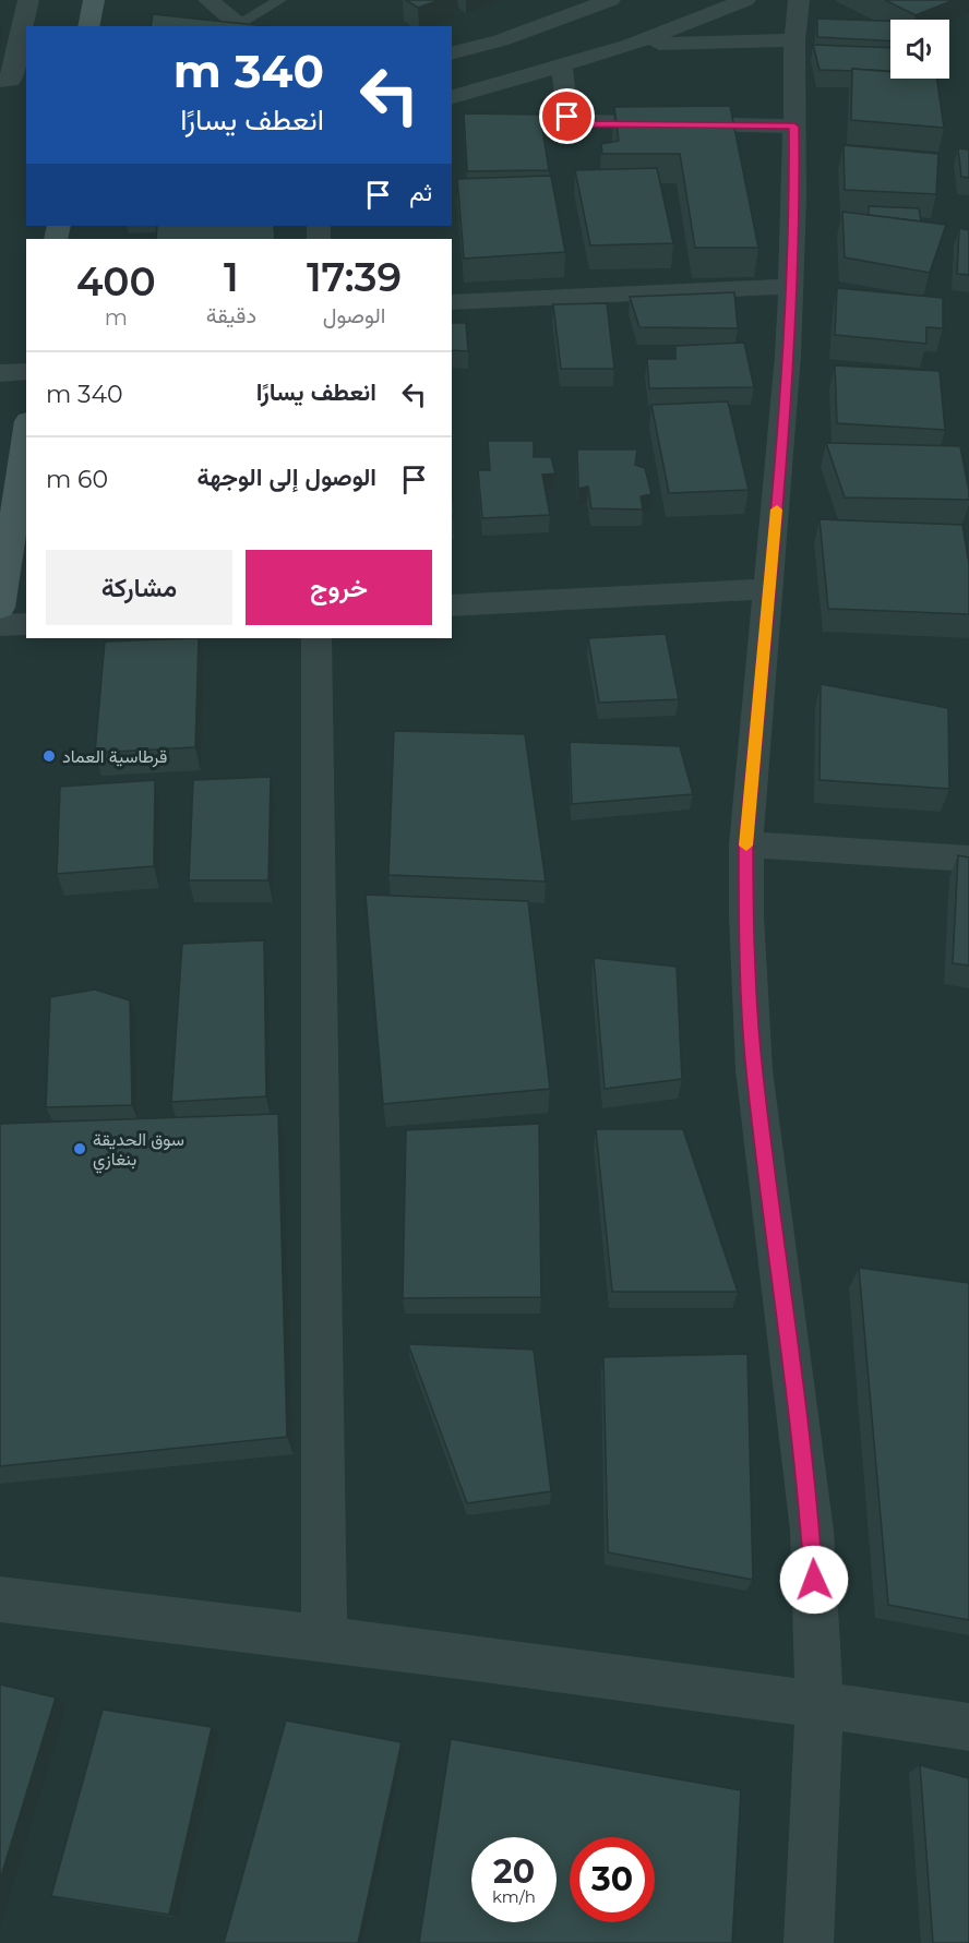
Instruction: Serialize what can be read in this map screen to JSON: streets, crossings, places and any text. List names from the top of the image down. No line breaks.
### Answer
{"places":["قرطاسية العماد","سوق الحديقة بنغازي"],"page":{"turn":["340 m","انعطف يسارًا"],"then":"ثم","eta":["17:39","الوصول","1","دقيقة","400","m"],"list":[{"name":"انعطف يسارًا","value":"340 m"},{"name":"الوصول إلى الوجهة","value":"60 m"}],"buttons":["خروج","مشاركة"],"speed":"20 km/h","limit":"30"}}
